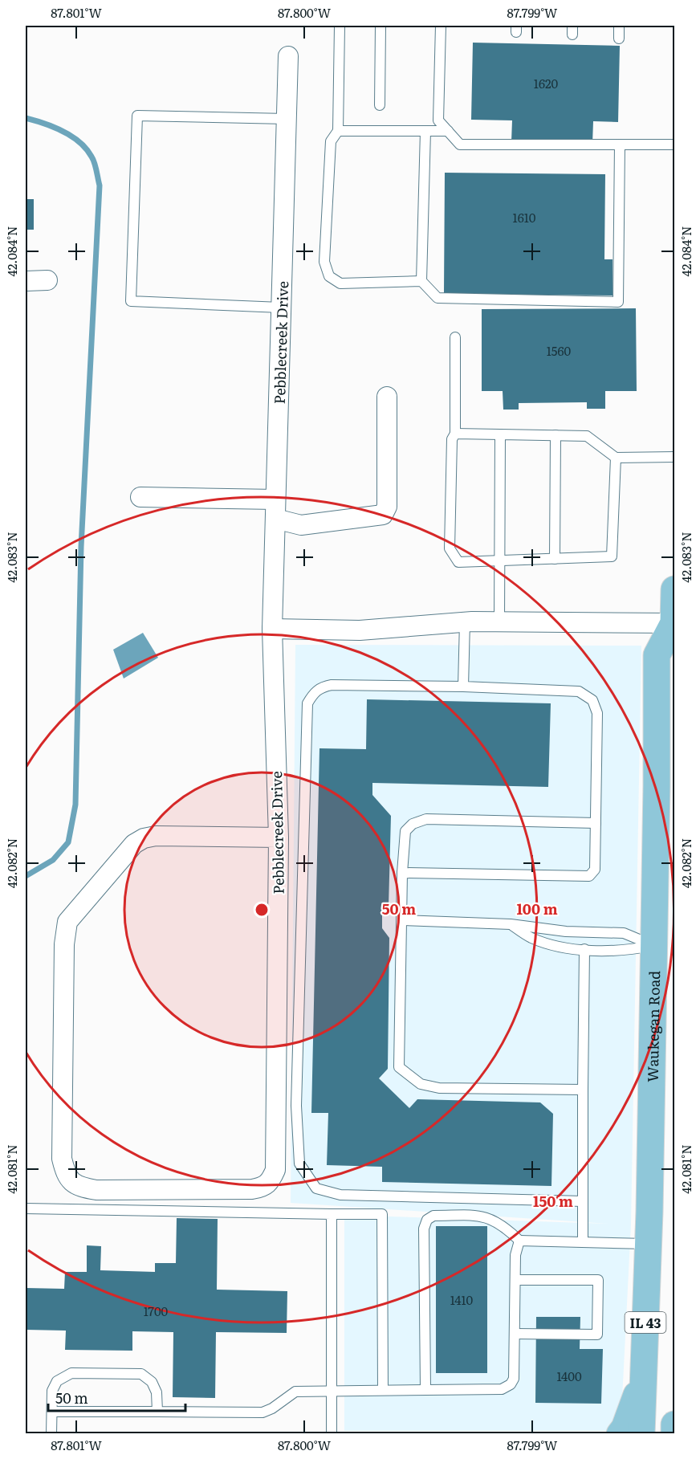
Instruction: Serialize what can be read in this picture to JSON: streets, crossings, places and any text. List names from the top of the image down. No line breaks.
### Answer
{"streets":{"main road":["Waukegan Road","IL 43"],"street":["Pebblecreek Drive"]},"house_numbers":["1620","1610","1560","1410","1700","1400"],"scale_bar":"50 m","coordinates":["87.801°W","87.800°W","87.799°W","42.084°N","42.083°N","42.082°N","42.081°N"],"rings":["50 m","100 m","150 m"]}
